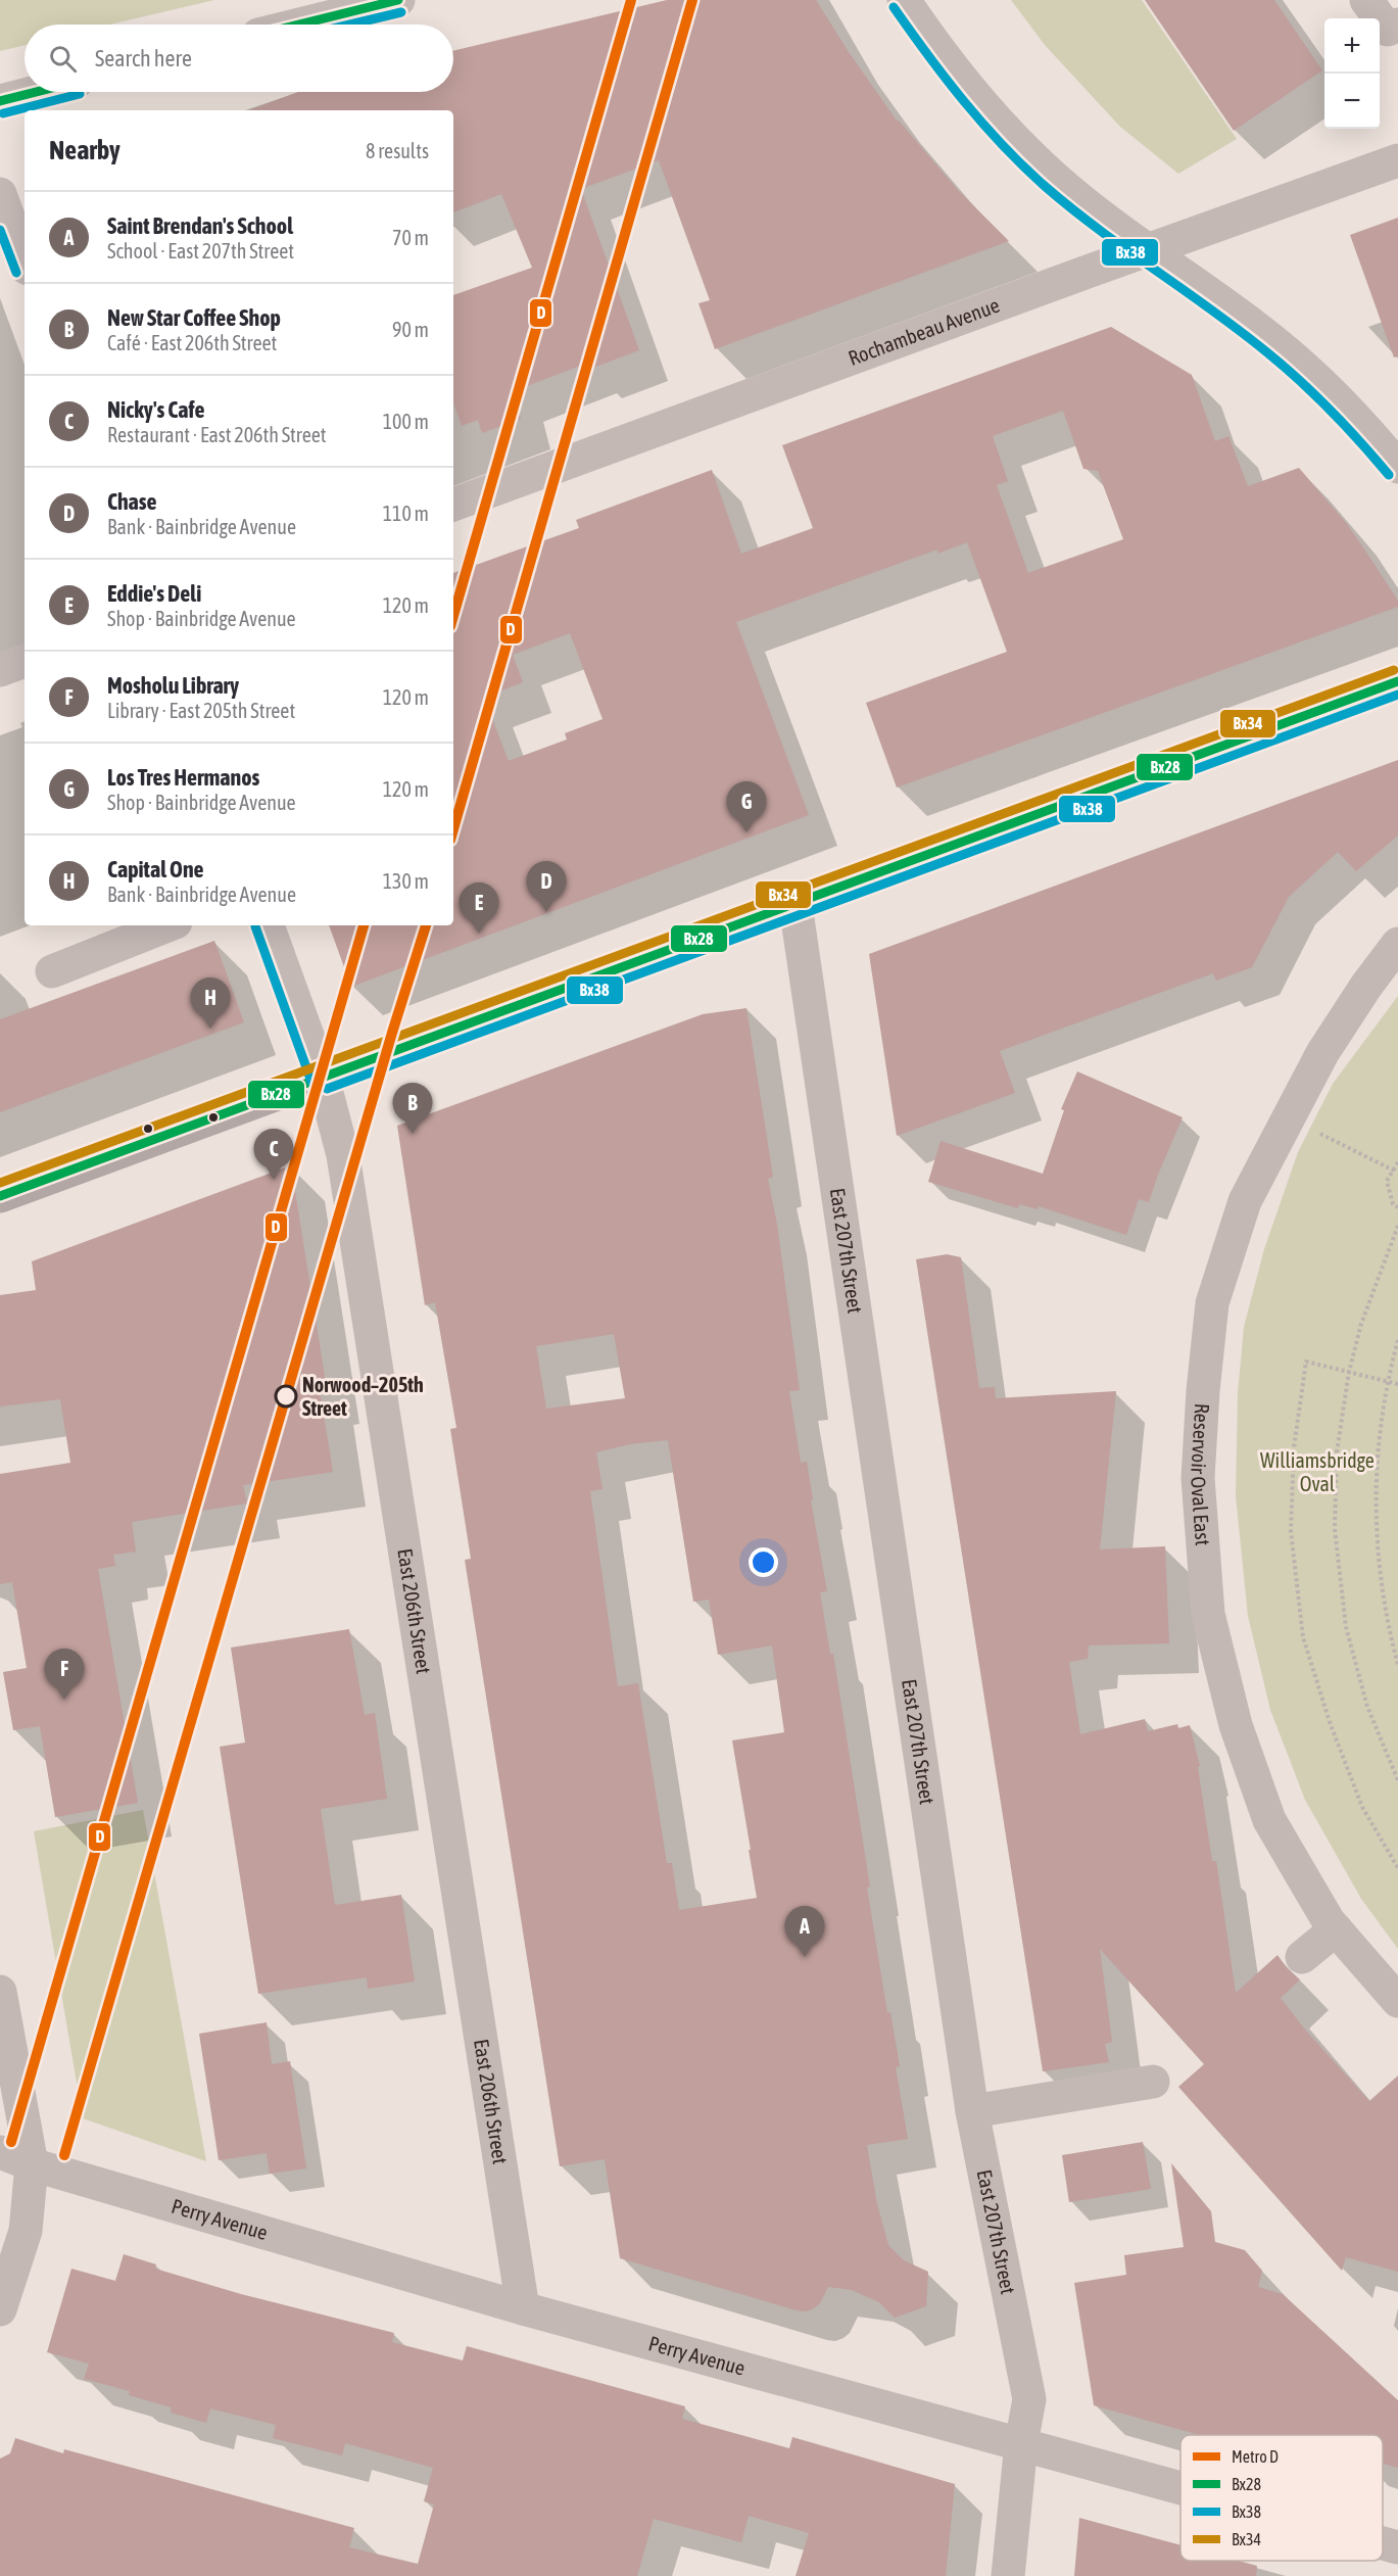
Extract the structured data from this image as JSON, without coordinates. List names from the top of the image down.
{
  "streets": {
    "street": [
      "Rochambeau Avenue",
      "East 207th Street",
      "Reservoir Oval East",
      "East 206th Street",
      "Perry Avenue"
    ]
  },
  "crossings": [
    ["East 207th Street", "Perry Avenue"],
    ["East 206th Street", "Perry Avenue"]
  ],
  "parks": ["Williamsbridge Oval"],
  "places": ["Norwood–205th Street"],
  "lines": [
    "metro line D",
    "transit line Bx28",
    "transit line Bx38",
    "transit line Bx34"
  ],
  "legend": [
    "Metro D",
    "Bx28",
    "Bx38",
    "Bx34"
  ],
  "page": {
    "map_buttons": ["+", "−"],
    "search": "Search here",
    "heading": ["Nearby", "8 results"],
    "list": [
      {
        "mark": "A",
        "name": "Saint Brendan's School",
        "note": "School · East 207th Street",
        "value": "70 m"
      },
      {
        "mark": "B",
        "name": "New Star Coffee Shop",
        "note": "Café · East 206th Street",
        "value": "90 m"
      },
      {
        "mark": "C",
        "name": "Nicky's Cafe",
        "note": "Restaurant · East 206th Street",
        "value": "100 m"
      },
      {
        "mark": "D",
        "name": "Chase",
        "note": "Bank · Bainbridge Avenue",
        "value": "110 m"
      },
      {
        "mark": "E",
        "name": "Eddie's Deli",
        "note": "Shop · Bainbridge Avenue",
        "value": "120 m"
      },
      {
        "mark": "F",
        "name": "Mosholu Library",
        "note": "Library · East 205th Street",
        "value": "120 m"
      },
      {
        "mark": "G",
        "name": "Los Tres Hermanos",
        "note": "Shop · Bainbridge Avenue",
        "value": "120 m"
      },
      {
        "mark": "H",
        "name": "Capital One",
        "note": "Bank · Bainbridge Avenue",
        "value": "130 m"
      }
    ],
    "pins": [
      "G",
      "D",
      "E",
      "H",
      "B",
      "C",
      "F",
      "A"
    ]
  }
}
